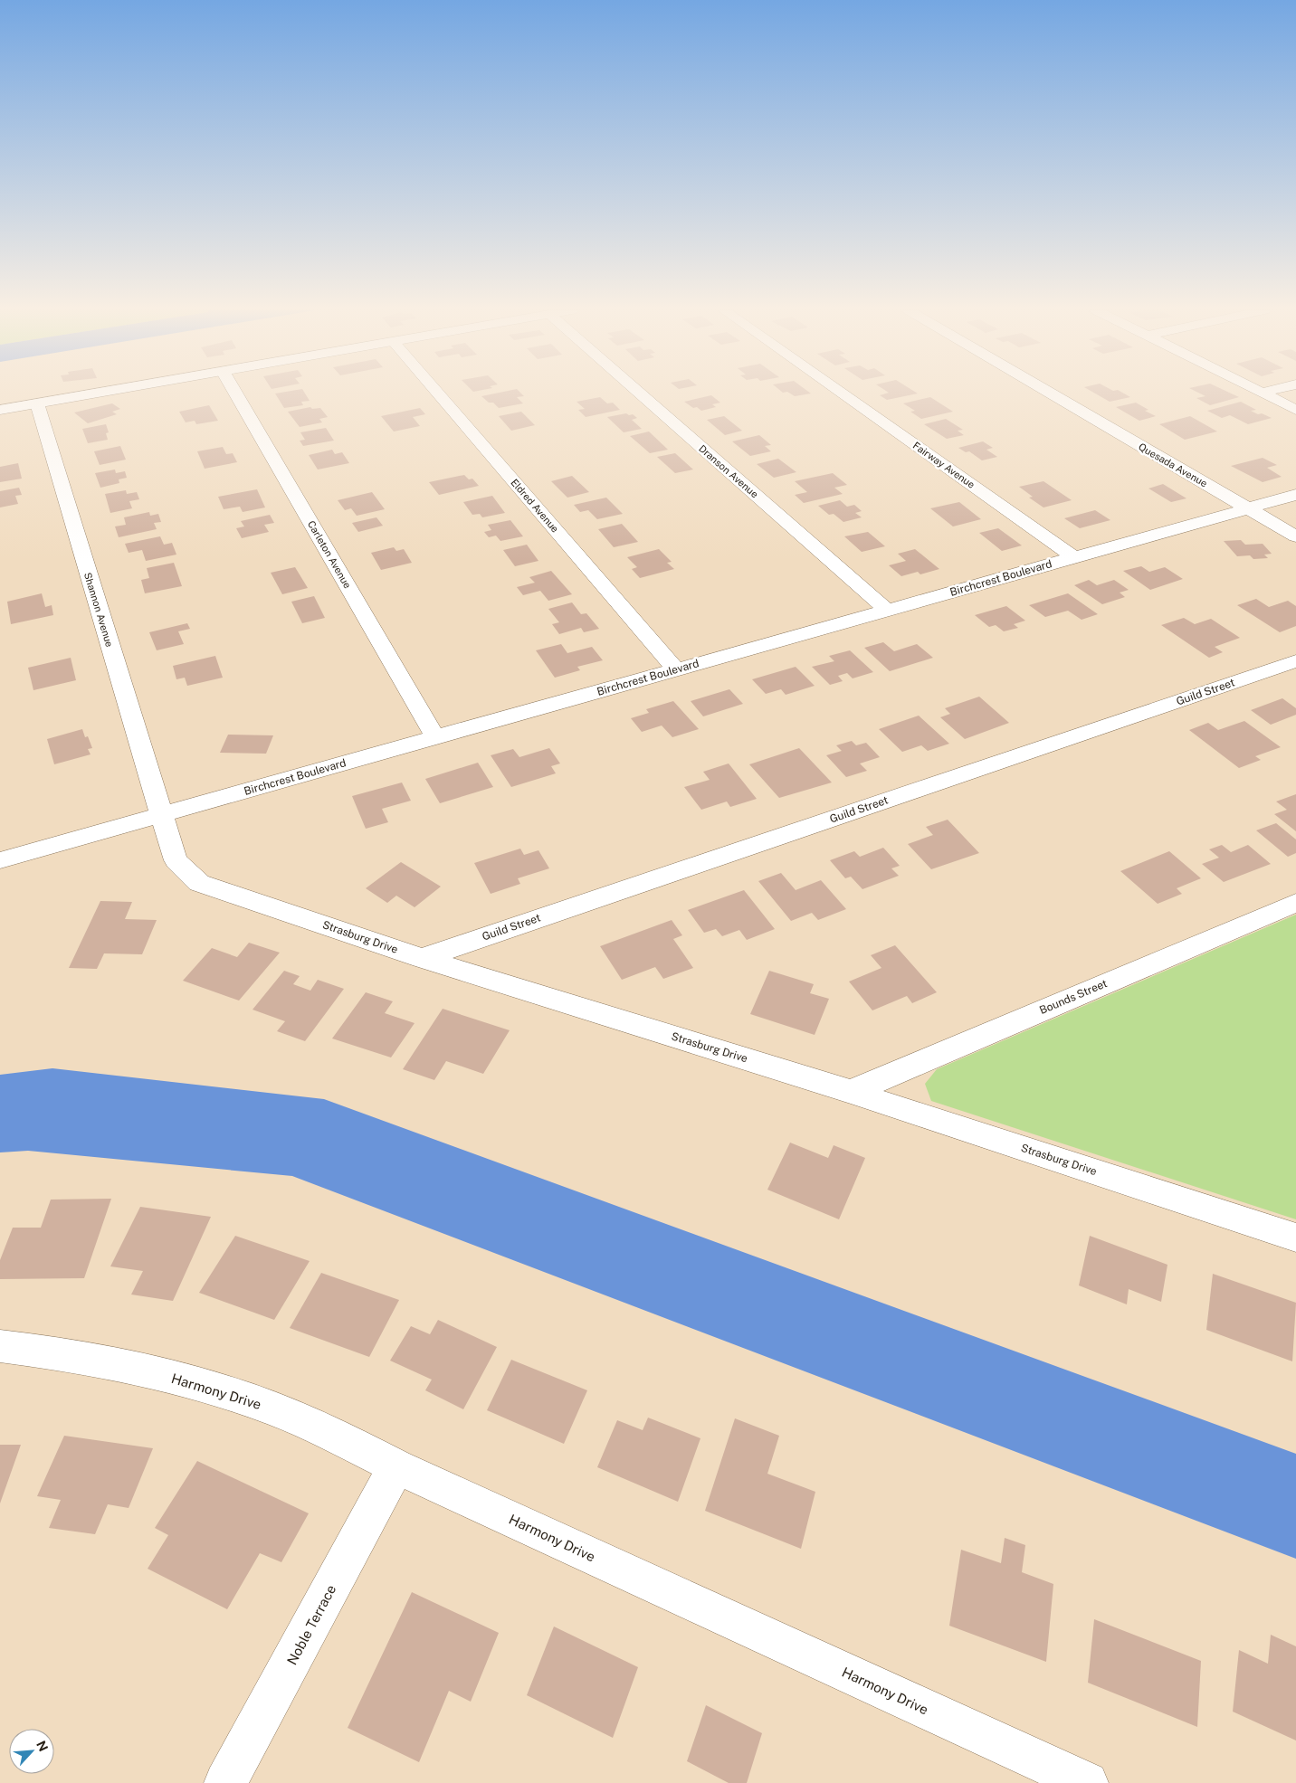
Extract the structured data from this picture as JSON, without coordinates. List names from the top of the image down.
{
  "streets": {
    "street": [
      "Fairway Avenue",
      "Quesada Avenue",
      "Dranson Avenue",
      "Eldred Avenue",
      "Carleton Avenue",
      "Birchcrest Boulevard",
      "Shannon Avenue",
      "Guild Street",
      "Strasburg Drive",
      "Bounds Street",
      "Harmony Drive",
      "Noble Terrace"
    ]
  },
  "crossings": [
    ["Fairway Avenue", "Birchcrest Boulevard"],
    ["Quesada Avenue", "Birchcrest Boulevard"],
    ["Dranson Avenue", "Birchcrest Boulevard"],
    ["Eldred Avenue", "Birchcrest Boulevard"],
    ["Carleton Avenue", "Birchcrest Boulevard"],
    ["Birchcrest Boulevard", "Shannon Avenue"],
    ["Birchcrest Boulevard", "Strasburg Drive"],
    ["Shannon Avenue", "Strasburg Drive"],
    ["Guild Street", "Strasburg Drive"],
    ["Strasburg Drive", "Bounds Street"],
    ["Harmony Drive", "Noble Terrace"]
  ],
  "north": "top right"
}
